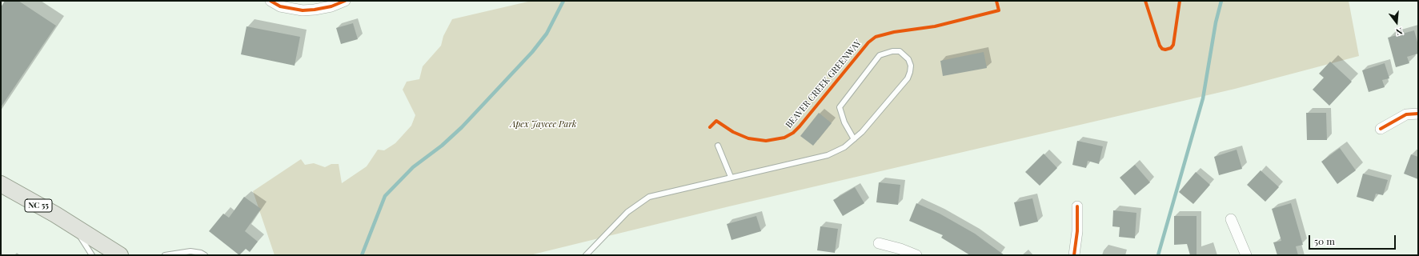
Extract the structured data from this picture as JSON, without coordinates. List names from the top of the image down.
{
  "streets": {
    "main road": ["NC 55"],
    "cycle path": ["BEAVER CREEK GREENWAY"]
  },
  "parks": ["Apex Jaycee Park"],
  "scale_bar": "50 m",
  "north": "bottom"
}
